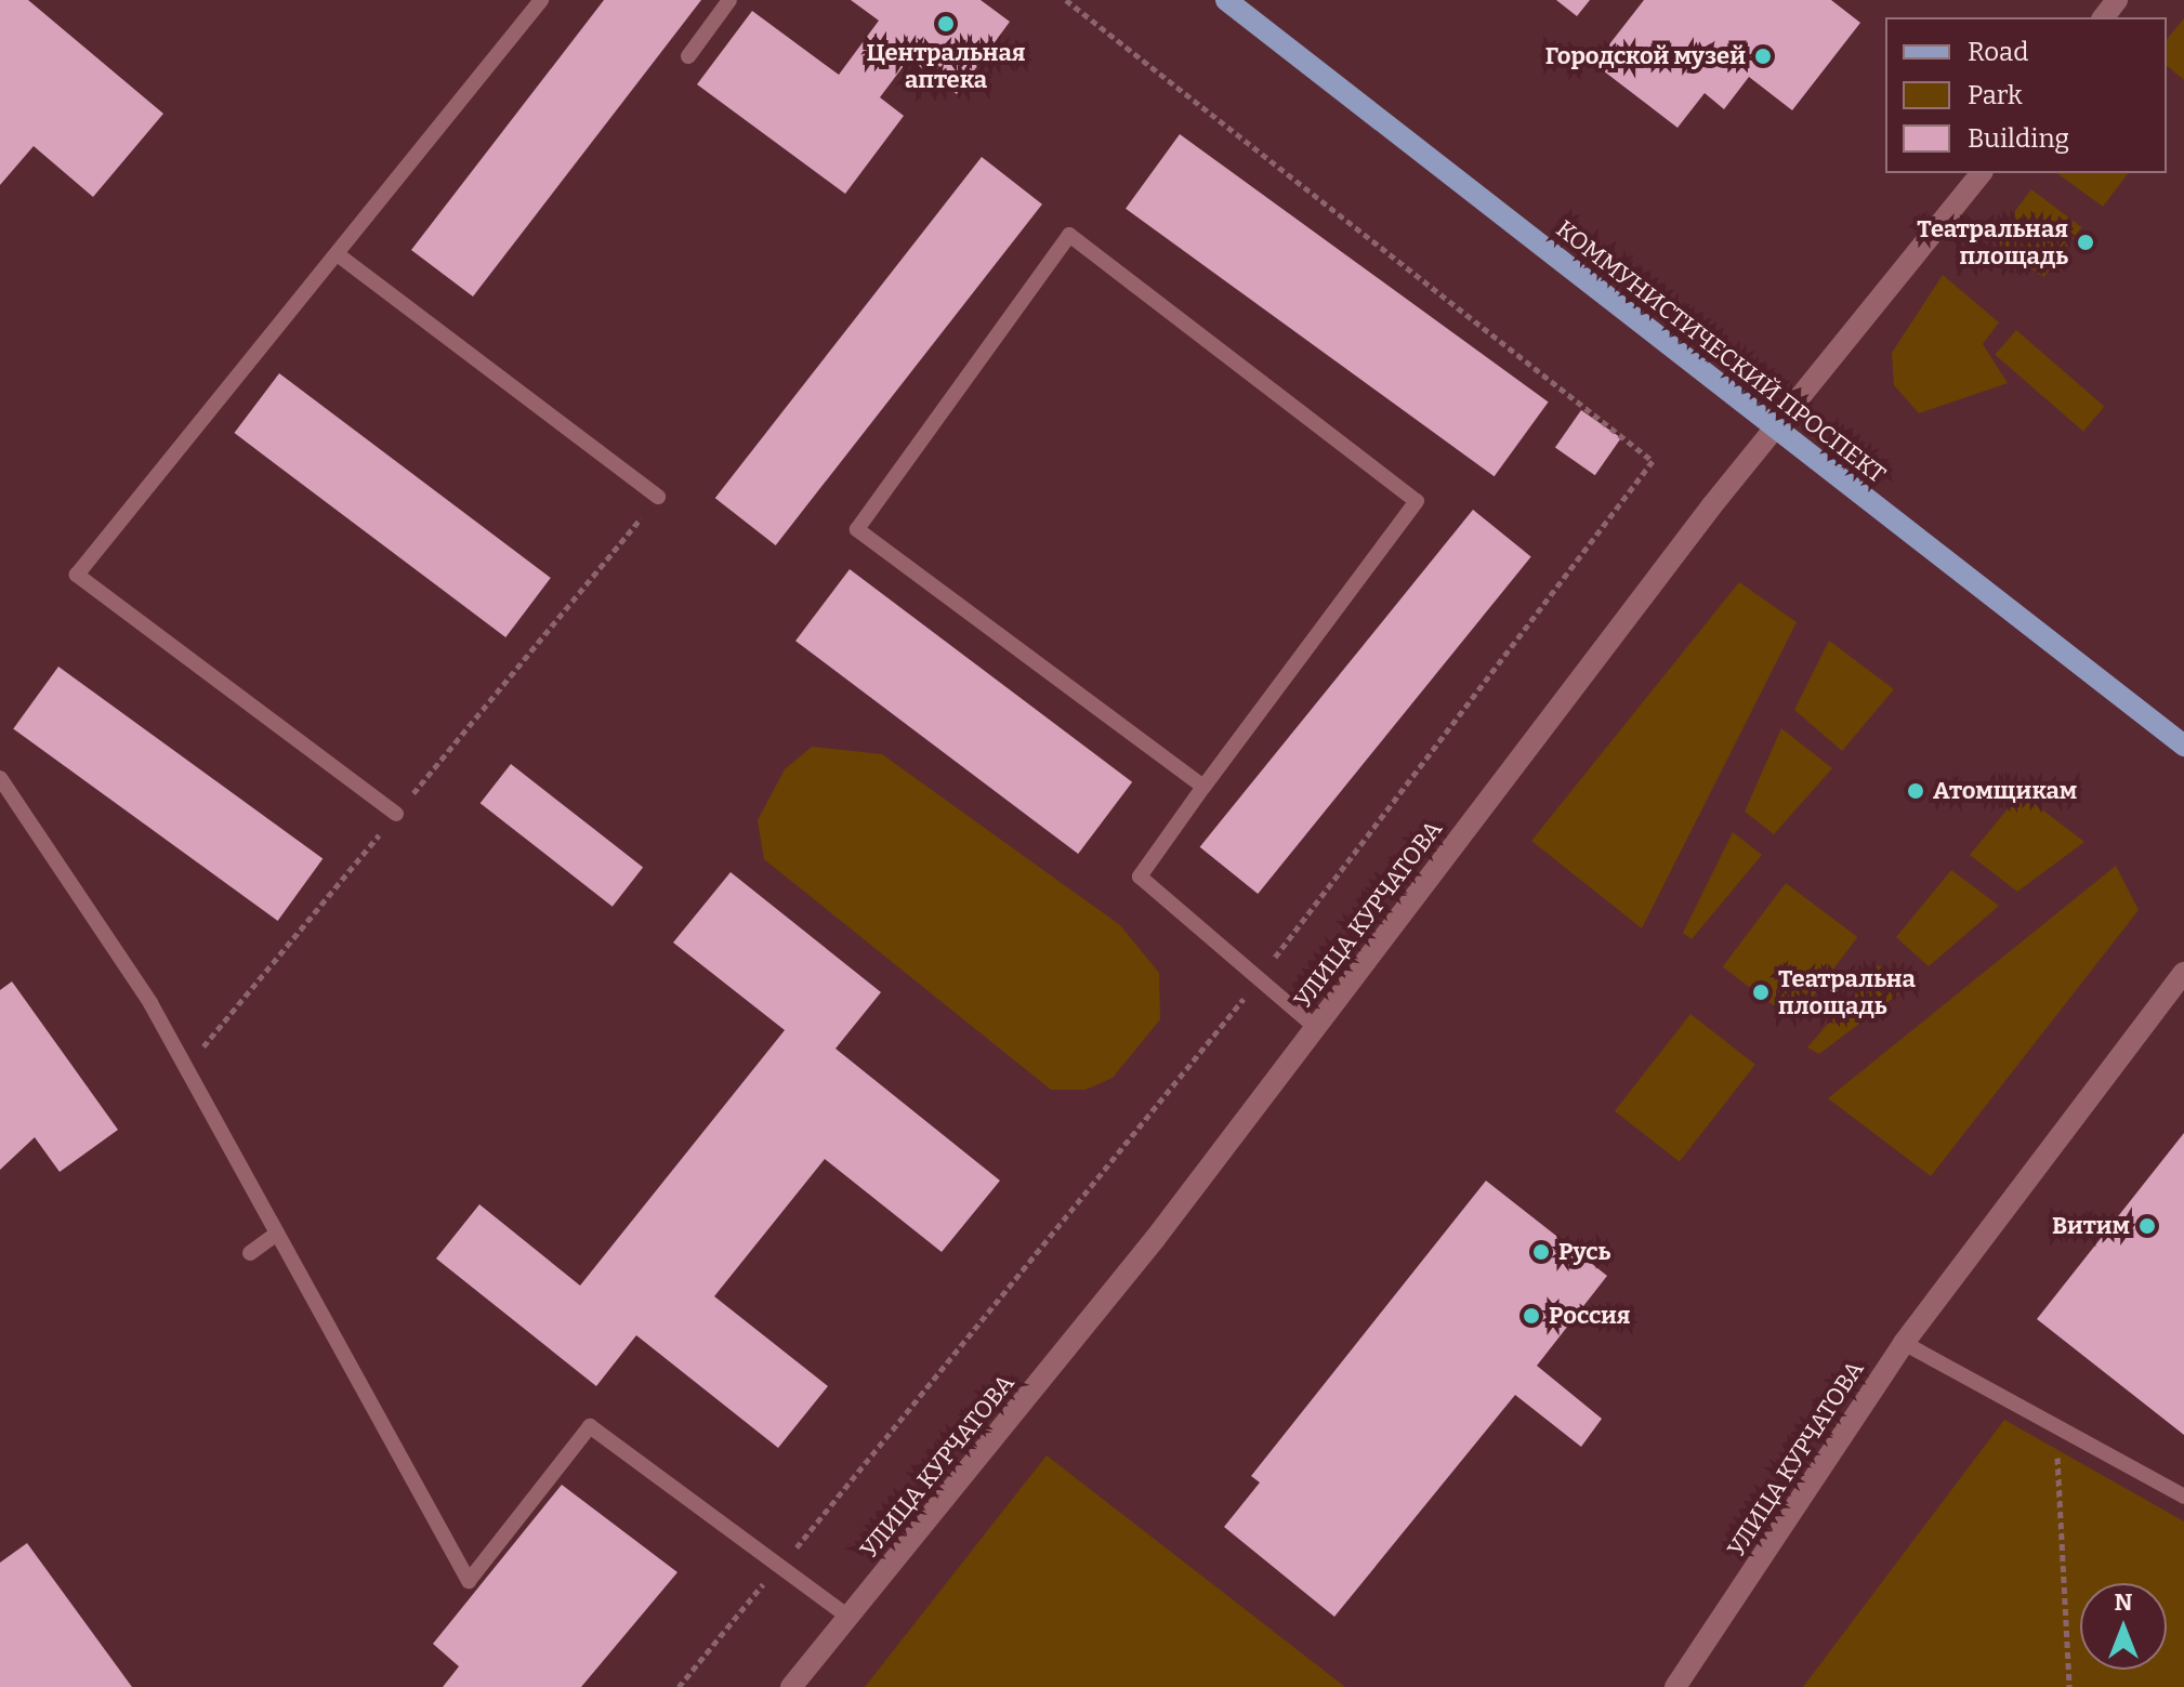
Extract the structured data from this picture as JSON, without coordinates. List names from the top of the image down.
{
  "streets": {
    "main road": ["КОММУНИСТИЧЕСКИЙ ПРОСПЕКТ"],
    "street": ["УЛИЦА КУРЧАТОВА"]
  },
  "crossings": [
    ["КОММУНИСТИЧЕСКИЙ ПРОСПЕКТ", "УЛИЦА КУРЧАТОВА"]
  ],
  "places": [
    "Центральная аптека",
    "Городской музей",
    "Театральная площадь",
    "Атомщикам",
    "Театральна площадь",
    "Витим",
    "Русь",
    "Россия"
  ],
  "legend": ["Road", "Park", "Building"],
  "north": "top"
}
